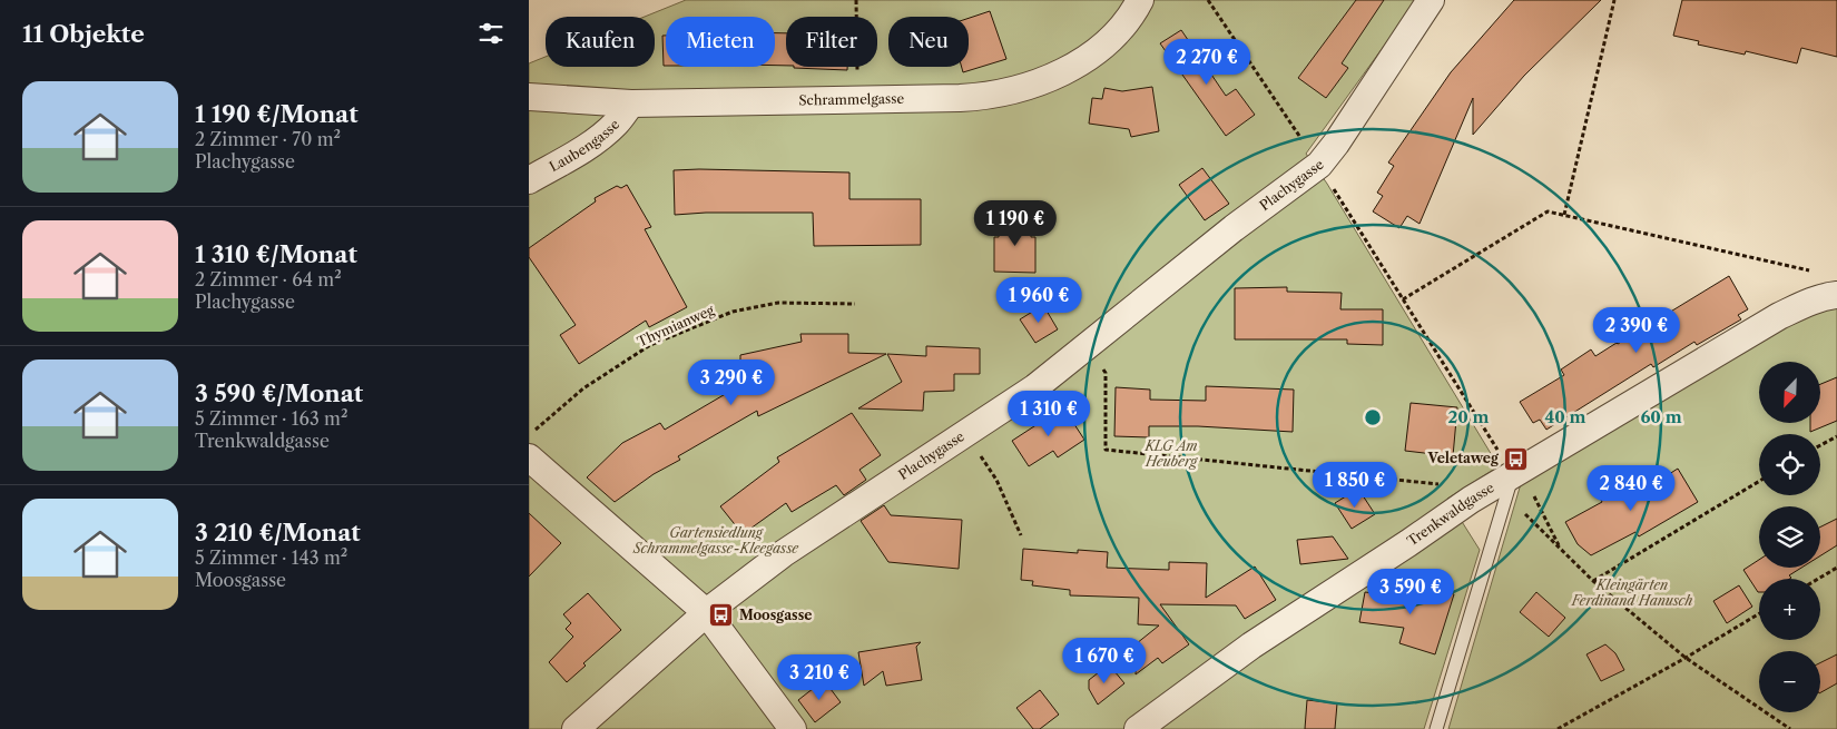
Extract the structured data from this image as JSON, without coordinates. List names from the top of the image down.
{
  "streets": {
    "street": [
      "Schrammelgasse",
      "Laubengasse",
      "Plachygasse",
      "Trenkwaldgasse"
    ],
    "path": ["Thymianweg"]
  },
  "crossings": [
    ["Schrammelgasse", "Laubengasse"]
  ],
  "parks": ["KLG Am Heuberg", "Gartensiedlung Schrammelgasse-Kleegasse", "Kleingärten Ferdinand Hanusch"],
  "places": {
    "bus stop": ["Veletaweg", "Moosgasse"]
  },
  "north": "bottom left",
  "page": {
    "heading": "11 Objekte",
    "chip": [
      "Kaufen",
      "Mieten",
      "Filter",
      "Neu"
    ],
    "price": [
      "2 270 €",
      "1 190 €",
      "1 960 €",
      "2 390 €",
      "3 290 €",
      "1 310 €",
      "1 850 €",
      "2 840 €",
      "3 590 €",
      "1 670 €",
      "3 210 €"
    ],
    "list": [
      {
        "name": "1 190 €/Monat",
        "note": "2 Zimmer · 70 m² · Plachygasse"
      },
      {
        "name": "1 310 €/Monat",
        "note": "2 Zimmer · 64 m² · Plachygasse"
      },
      {
        "name": "3 590 €/Monat",
        "note": "5 Zimmer · 163 m² · Trenkwaldgasse"
      },
      {
        "name": "3 210 €/Monat",
        "note": "5 Zimmer · 143 m² · Moosgasse"
      }
    ],
    "map_buttons": ["+", "−"]
  },
  "rings": ["20 m", "40 m", "60 m"]
}
